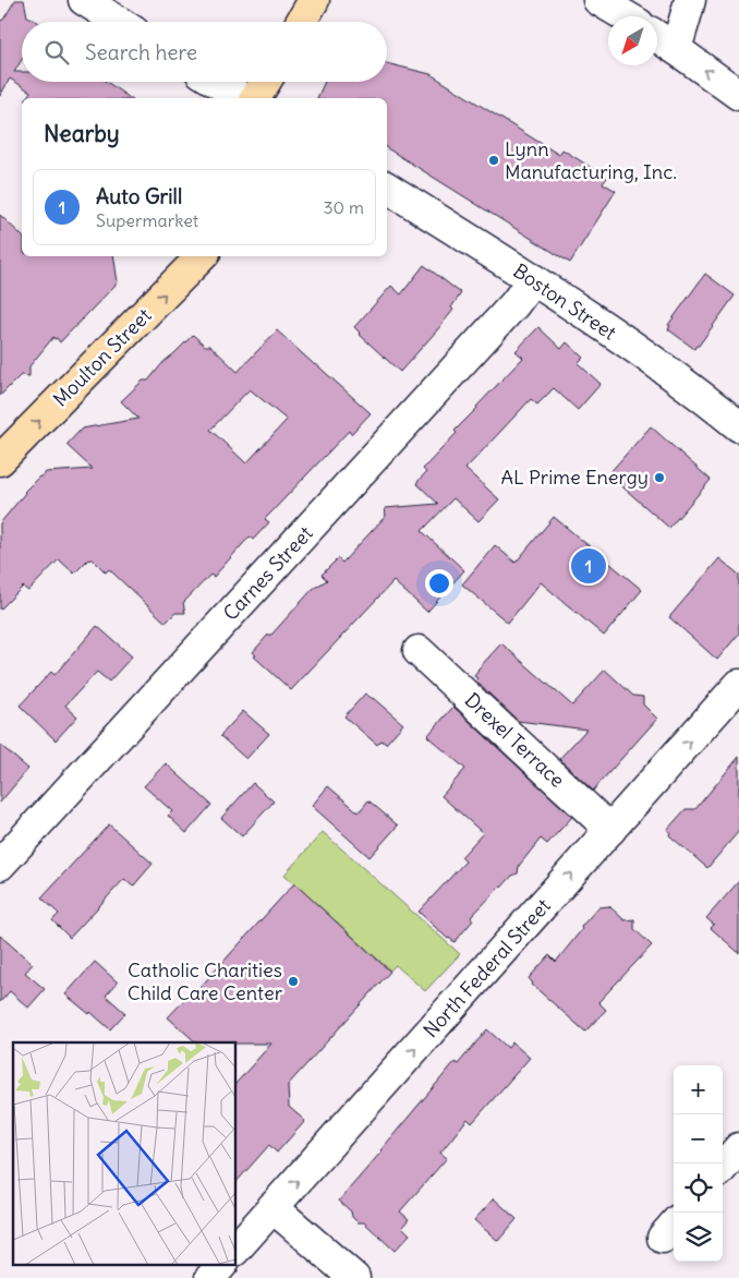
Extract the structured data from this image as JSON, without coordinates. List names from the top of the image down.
{
  "streets": {
    "main road": ["Moulton Street"],
    "street": [
      "Boston Street",
      "Carnes Street",
      "Drexel Terrace",
      "North Federal Street"
    ]
  },
  "crossings": [
    ["Boston Street", "Carnes Street"],
    ["Drexel Terrace", "North Federal Street"]
  ],
  "one_way": ["Moulton Street", "North Federal Street"],
  "places": ["Lynn Manufacturing, Inc.", "AL Prime Energy", "Catholic Charities Child Care Center"],
  "north": "bottom left",
  "page": {
    "search": "Search here",
    "heading": "Nearby",
    "list": [
      {
        "mark": "1",
        "name": "Auto Grill",
        "note": "Supermarket",
        "value": "30 m"
      }
    ],
    "pins": "1",
    "map_buttons": ["+", "−"]
  }
}
